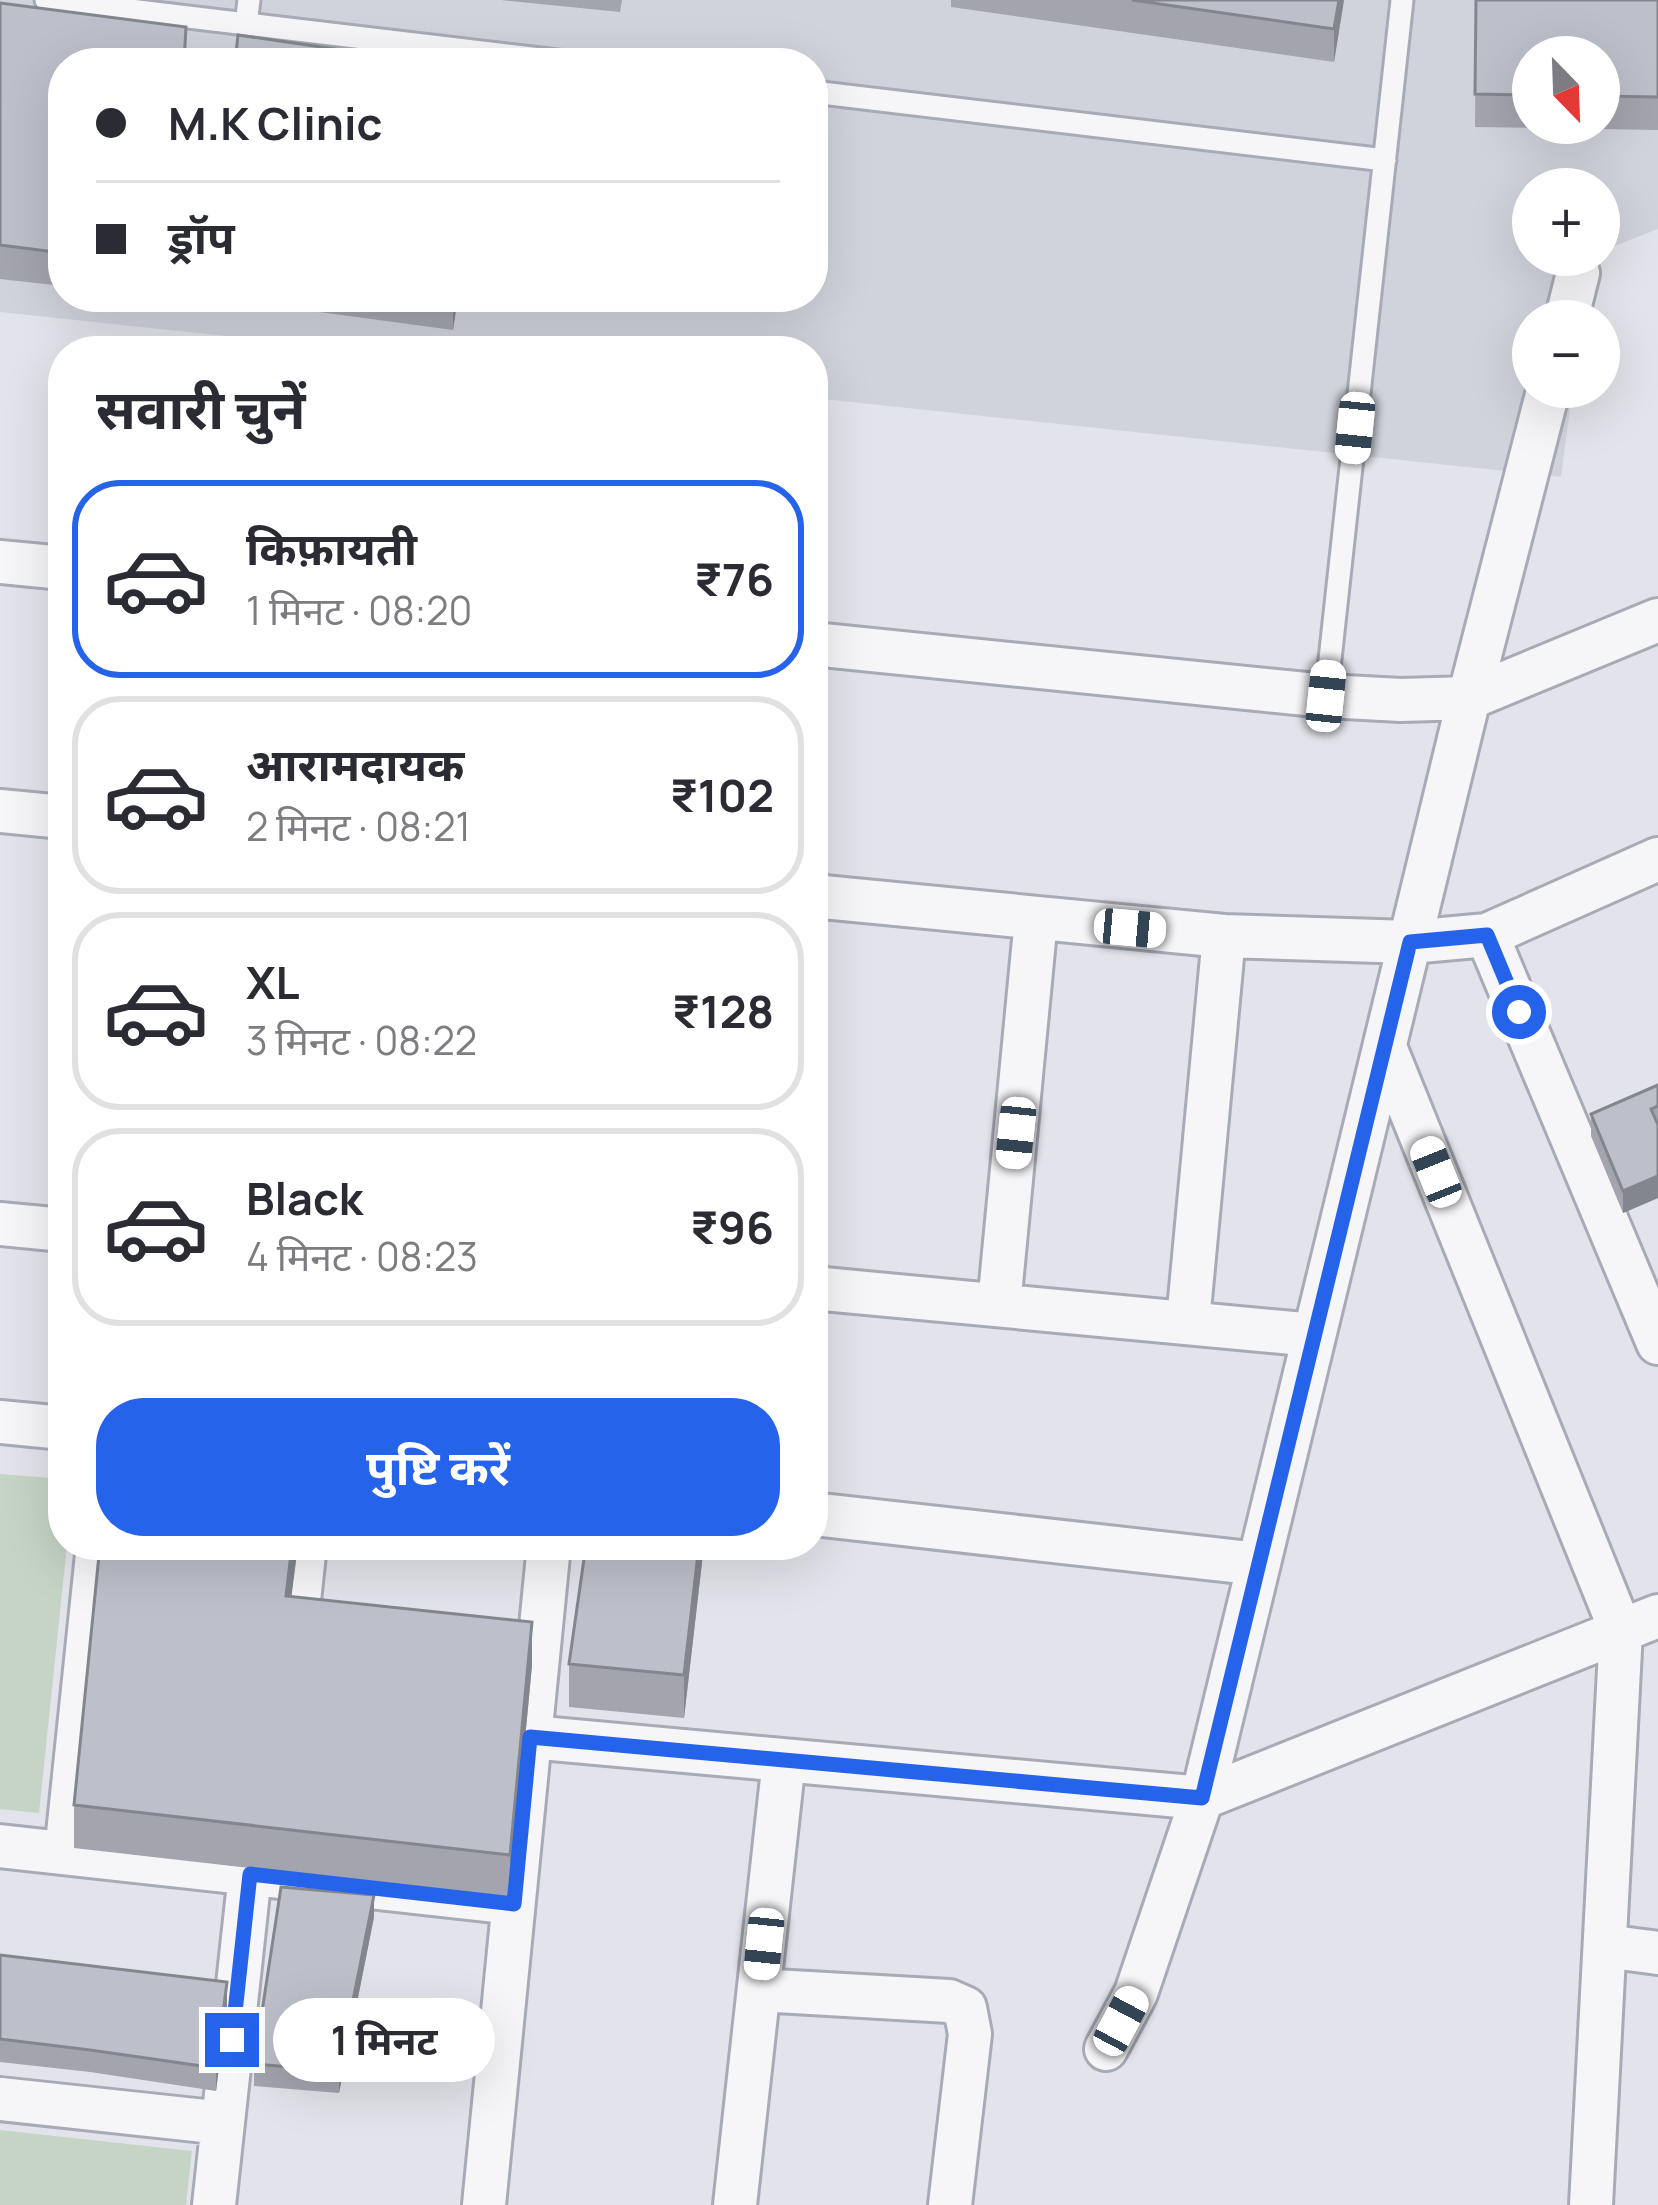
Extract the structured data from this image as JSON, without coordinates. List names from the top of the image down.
{
  "north": "bottom right",
  "page": {
    "map_buttons": ["+", "−"],
    "banner": ["M.K Clinic", "ड्रॉप"],
    "heading": "सवारी चुनें",
    "list": [
      {
        "name": "किफ़ायती",
        "note": "1 मिनट · 08:20",
        "value": "₹76"
      },
      {
        "name": "आरामदायक",
        "note": "2 मिनट · 08:21",
        "value": "₹102"
      },
      {
        "name": "XL",
        "note": "3 मिनट · 08:22",
        "value": "₹128"
      },
      {
        "name": "Black",
        "note": "4 मिनट · 08:23",
        "value": "₹96"
      }
    ],
    "buttons": "पुष्टि करें",
    "bubble": "1 मिनट"
  }
}
